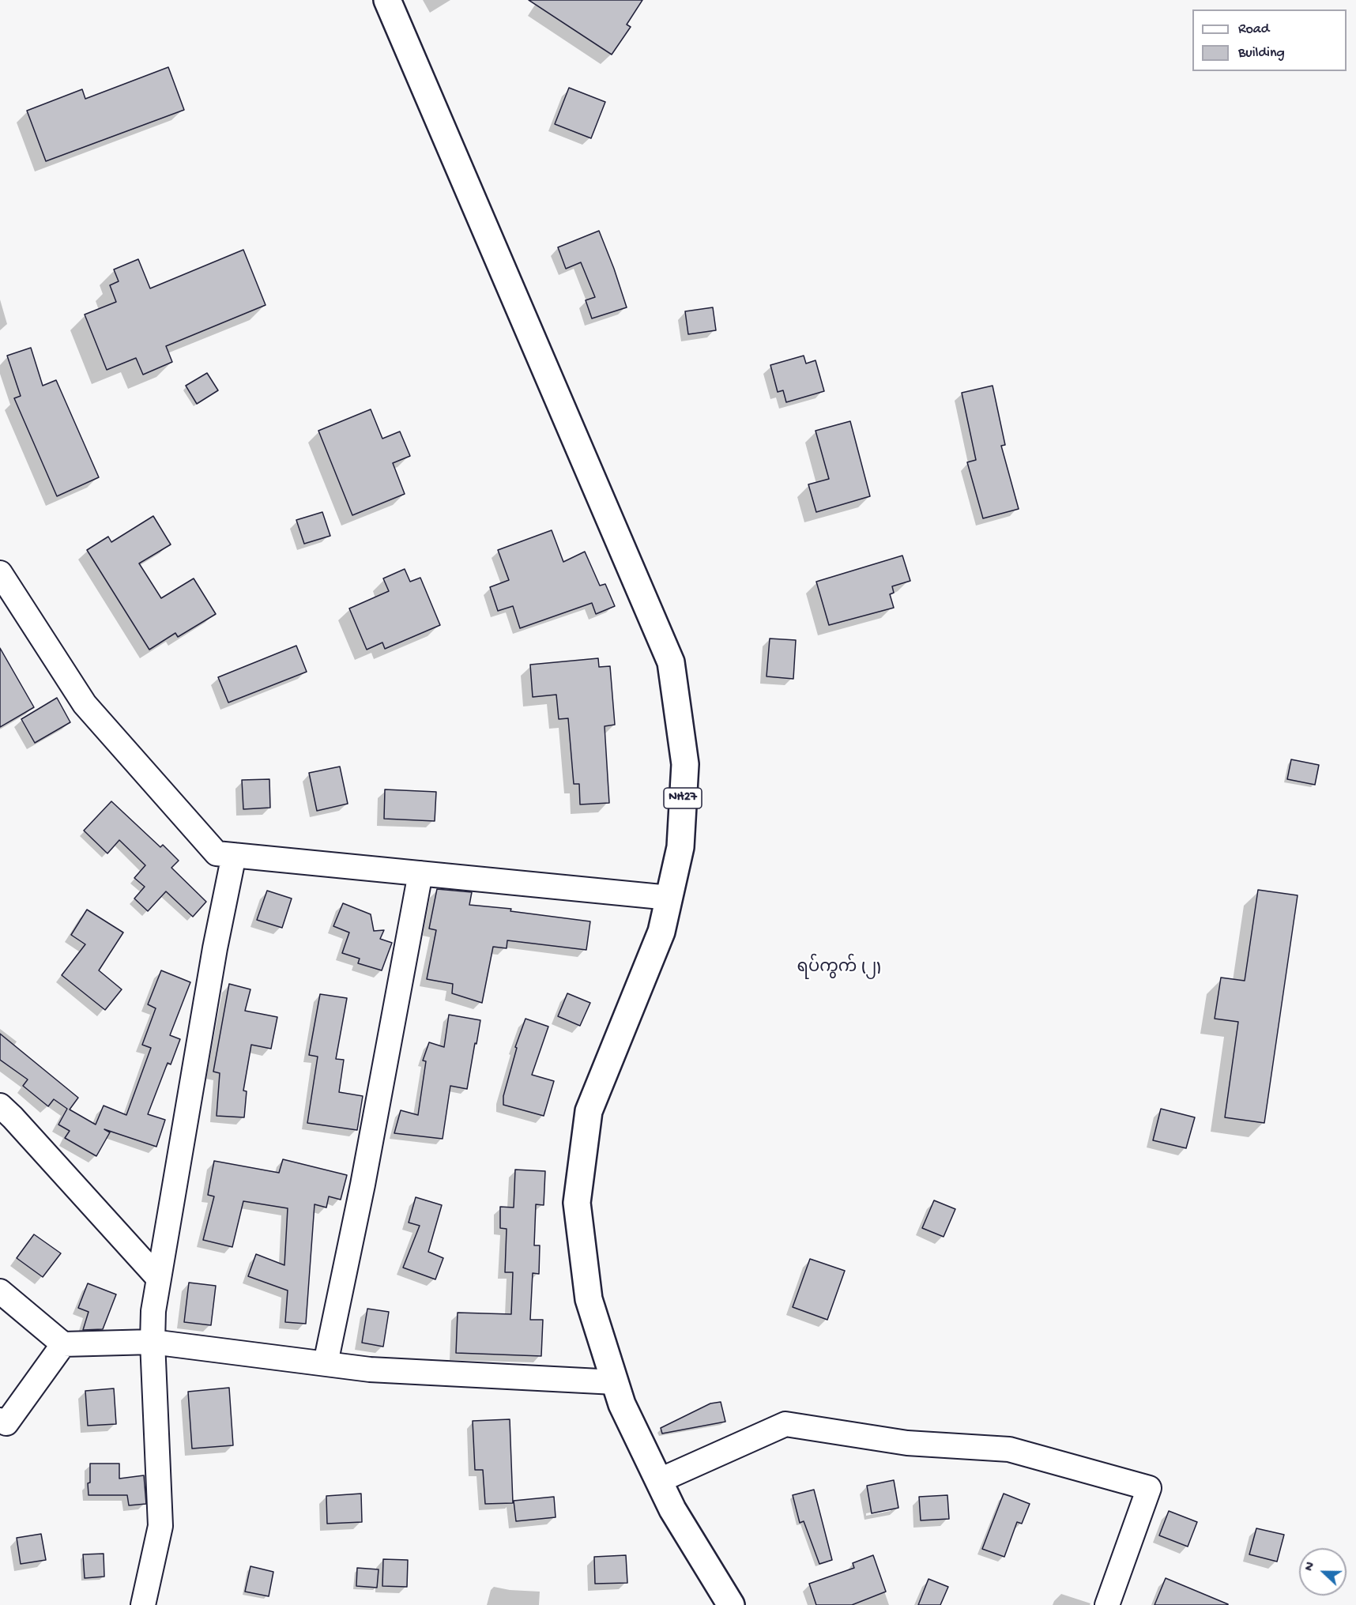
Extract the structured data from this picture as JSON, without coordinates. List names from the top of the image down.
{
  "streets": {
    "highway": ["NH27"]
  },
  "districts": ["ရပ်ကွက် (၂)"],
  "legend": ["Road", "Building"],
  "north": "left"
}
